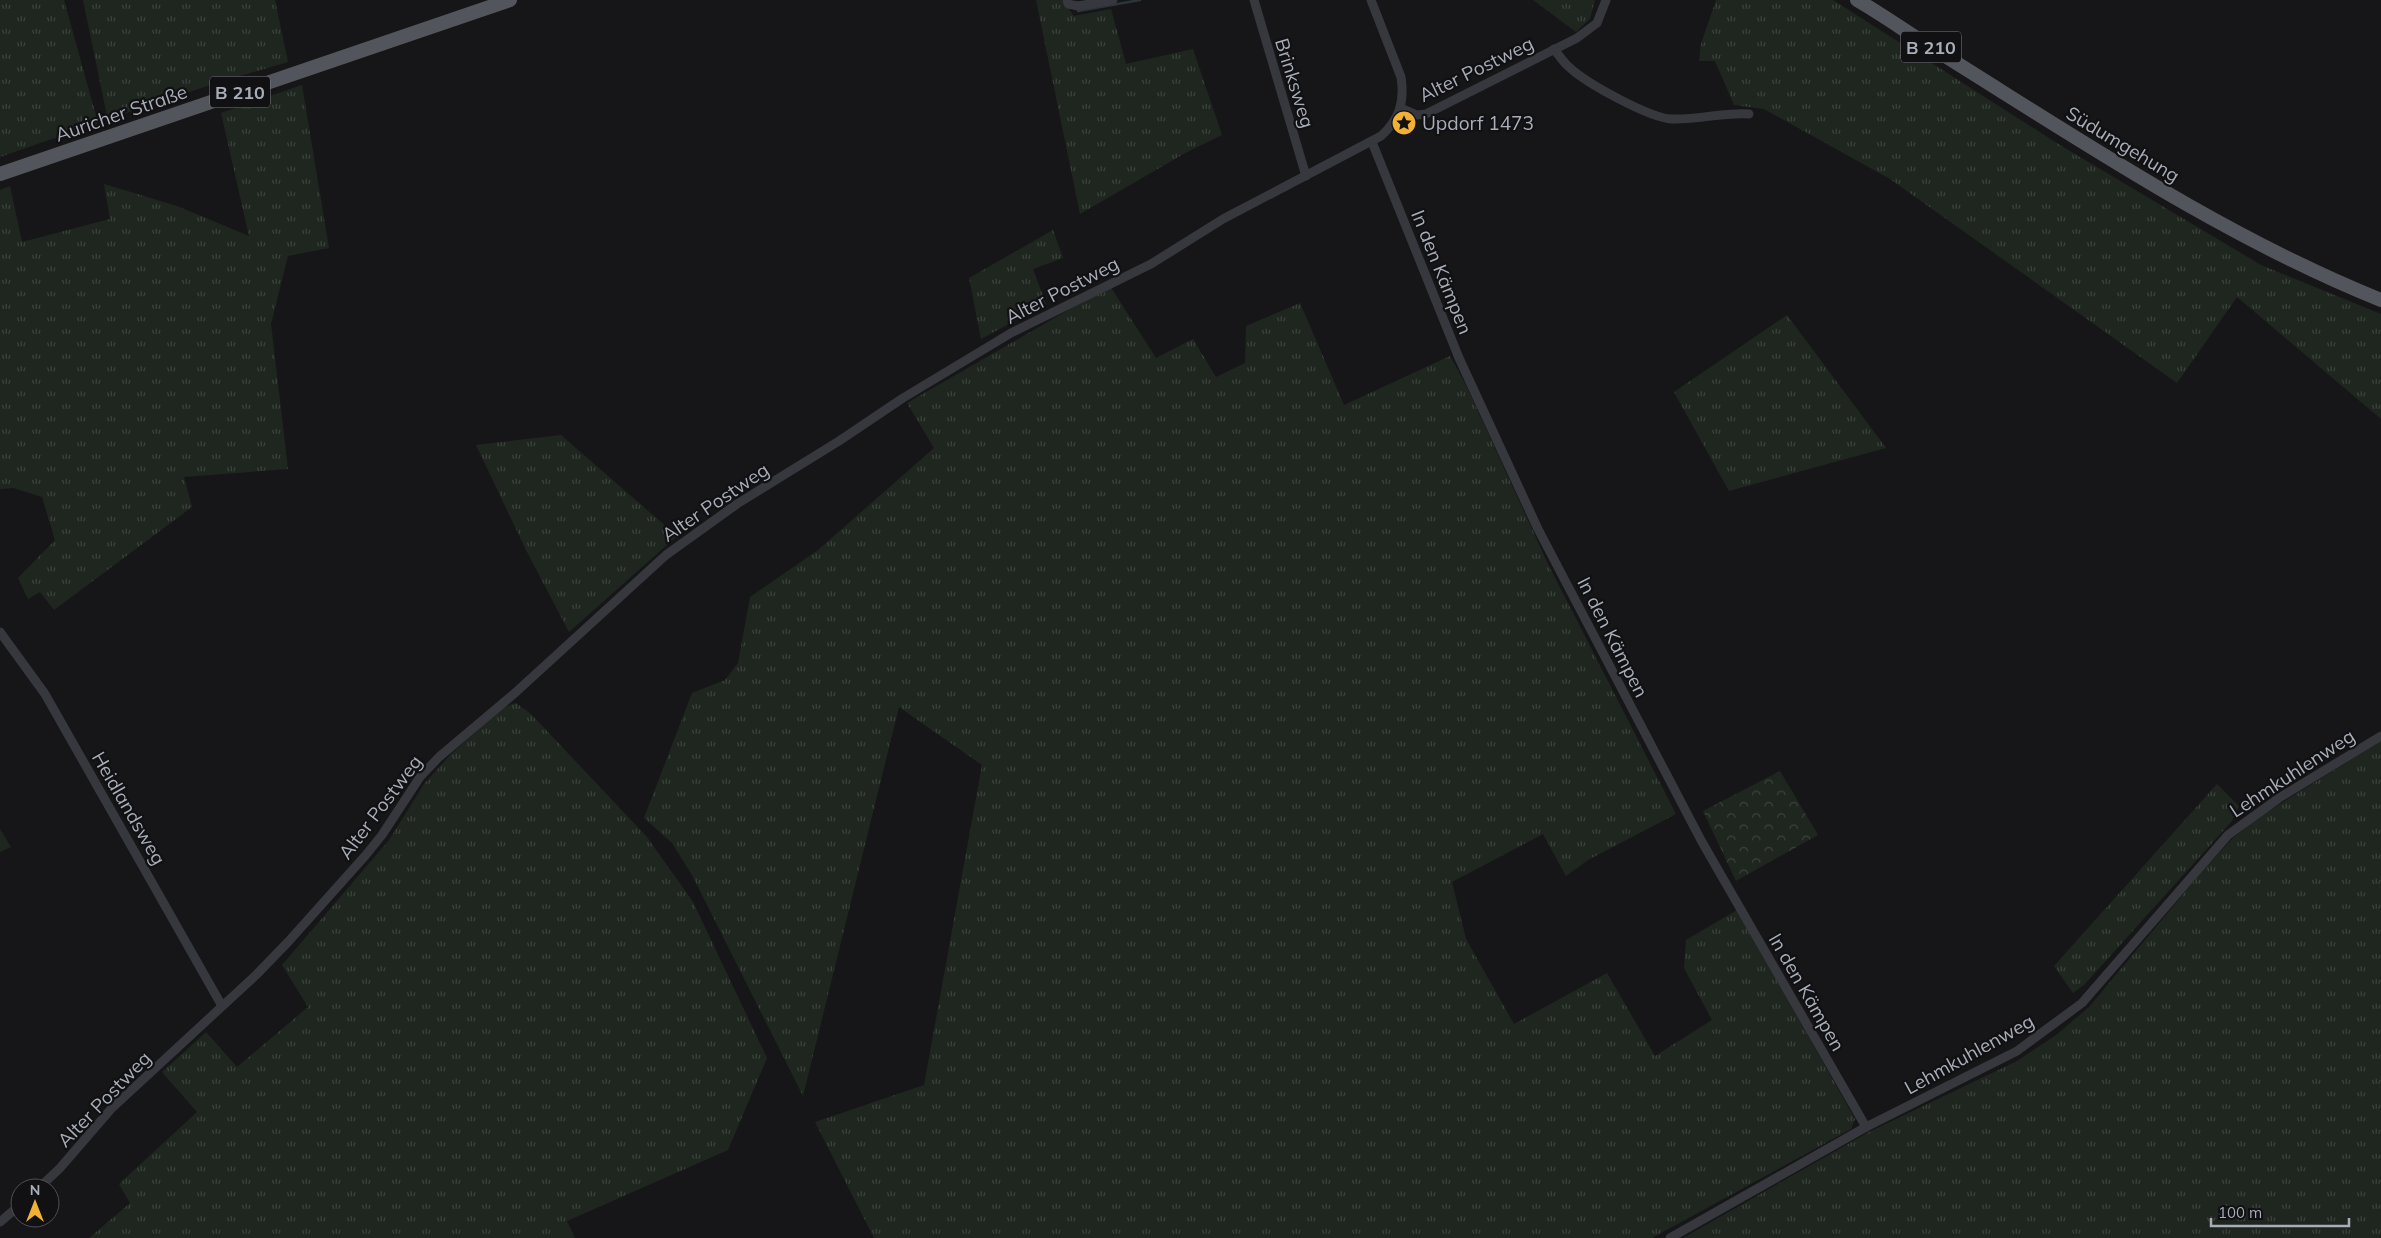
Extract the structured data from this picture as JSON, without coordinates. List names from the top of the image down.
{
  "streets": {
    "main road": ["B 210", "Auricher Straße", "Südumgehung"],
    "street": [
      "Alter Postweg",
      "Brinksweg",
      "In den Kämpen",
      "Lehmkuhlenweg",
      "Heidlandsweg"
    ]
  },
  "crossings": [
    ["Alter Postweg", "Brinksweg"],
    ["Alter Postweg", "In den Kämpen"],
    ["Alter Postweg", "Heidlandsweg"],
    ["In den Kämpen", "Lehmkuhlenweg"]
  ],
  "places": {
    "place": ["Updorf 1473"]
  },
  "scale_bar": "100 m",
  "north": "top"
}
